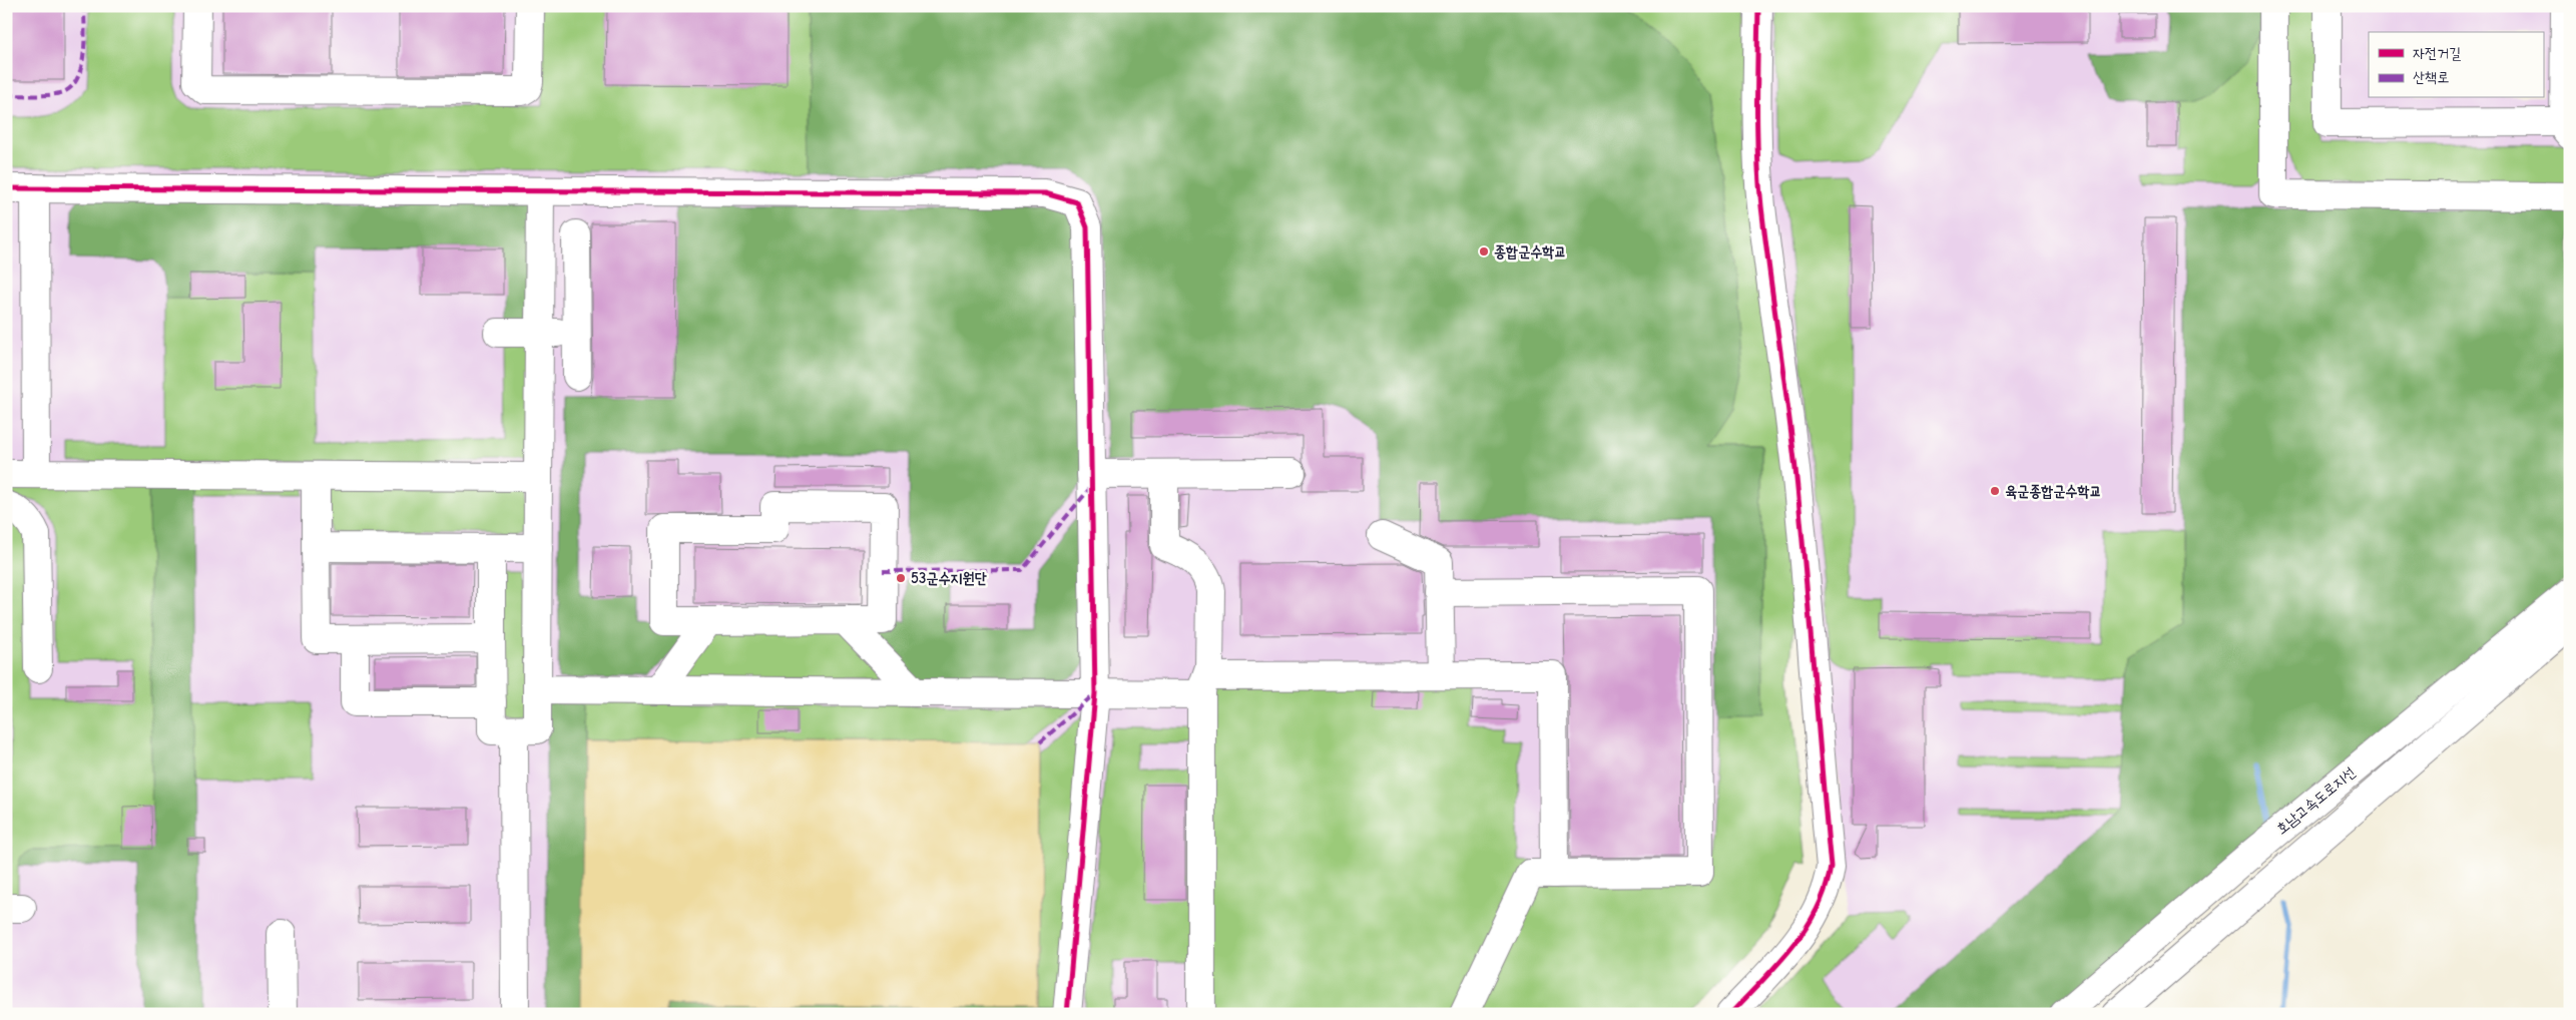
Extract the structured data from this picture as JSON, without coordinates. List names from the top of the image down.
{
  "streets": {
    "main road": ["호남고속도로지선"]
  },
  "places": ["종합군수학교", "육군종합군수학교", "53군수지원단"],
  "legend": ["자전거길", "산책로"]
}
